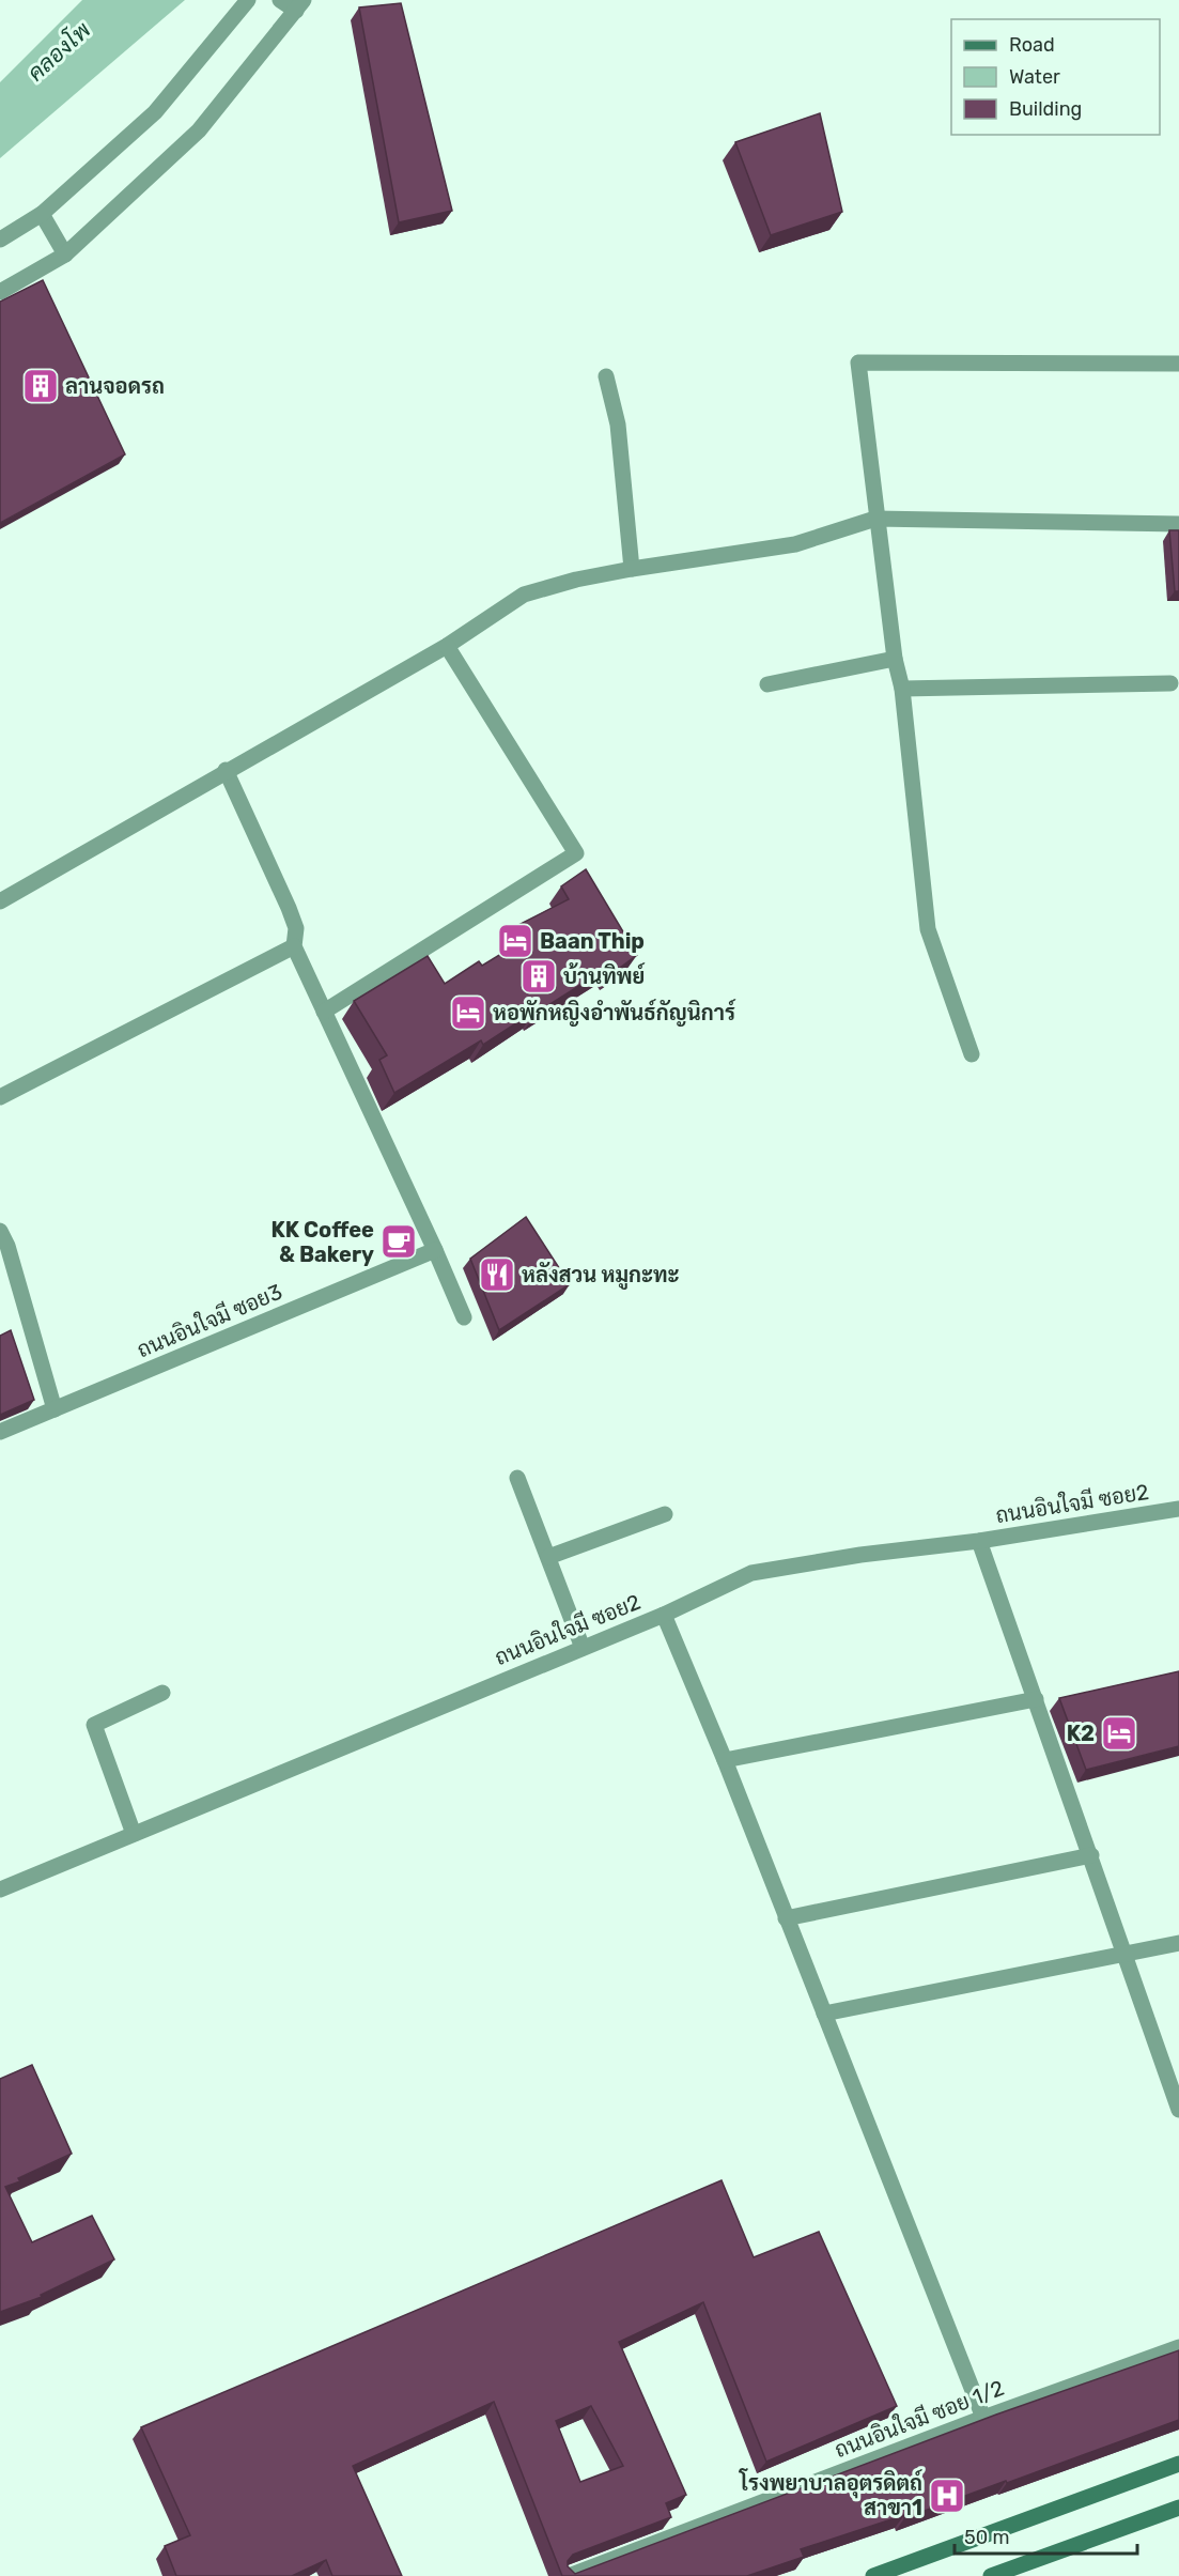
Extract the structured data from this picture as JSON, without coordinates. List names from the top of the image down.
{
  "streets": {
    "street": ["ถนนอินใจมี ซอย3", "ถนนอินใจมี ซอย2", "ถนนอินใจมี ซอย 1/2"]
  },
  "water": ["คลองโพ"],
  "places": {
    "building": ["ลานจอดรถ", "บ้านทิพย์"],
    "hotel": ["Baan Thip", "หอพักหญิงอำพันธ์กัญนิการ์", "K2"],
    "cafe": ["KK Coffee & Bakery"],
    "restaurant": ["หลังสวน หมูกะทะ"],
    "hospital": ["โรงพยาบาลอุตรดิตถ์ สาขา1"]
  },
  "legend": ["Road", "Water", "Building"],
  "scale_bar": "50 m"
}
